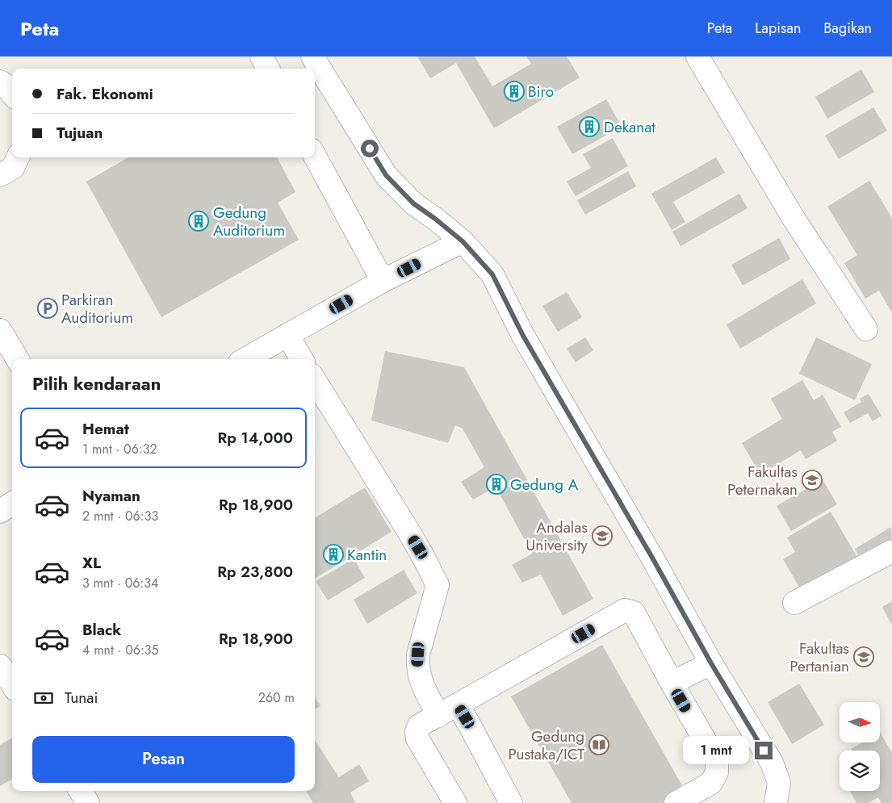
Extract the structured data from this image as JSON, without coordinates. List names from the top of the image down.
{
  "places": {
    "building": [
      "Biro",
      "Dekanat",
      "Gedung Auditorium",
      "Gedung A",
      "Kantin"
    ],
    "parking": ["Parkiran Auditorium"],
    "school or university": ["Fakultas Peternakan", "Andalas University", "Fakultas Pertanian"],
    "library": ["Gedung Pustaka/ICT"]
  },
  "north": "right",
  "page": {
    "header": "Peta",
    "nav": ["Peta", "Lapisan", "Bagikan"],
    "banner": ["Fak. Ekonomi", "Tujuan"],
    "heading": "Pilih kendaraan",
    "list": [
      {
        "name": "Hemat",
        "note": "1 mnt · 06:32",
        "value": "Rp 14,000"
      },
      {
        "name": "Nyaman",
        "note": "2 mnt · 06:33",
        "value": "Rp 18,900"
      },
      {
        "name": "XL",
        "note": "3 mnt · 06:34",
        "value": "Rp 23,800"
      },
      {
        "name": "Black",
        "note": "4 mnt · 06:35",
        "value": "Rp 18,900"
      }
    ],
    "pay": ["Tunai", "260 m"],
    "buttons": "Pesan",
    "bubble": "1 mnt"
  }
}
